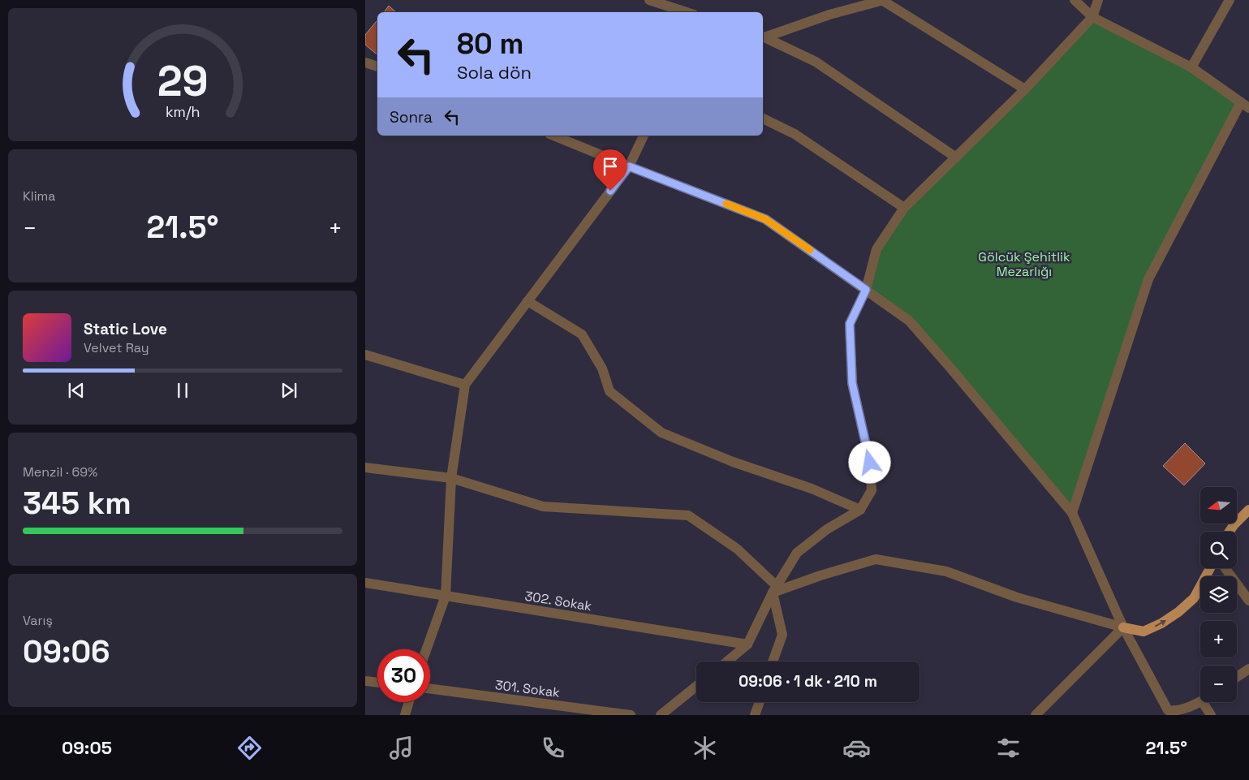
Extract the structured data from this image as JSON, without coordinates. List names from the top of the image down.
{
  "streets": {
    "street": ["302. Sokak", "301. Sokak"]
  },
  "parks": ["Gölcük Şehitlik Mezarlığı"],
  "north": "left",
  "page": {
    "turn": ["80 m", "Sola dön"],
    "then": "Sonra",
    "tile": [
      "Klima",
      ["Menzil · 69%", "345 km"],
      ["Varış", "09:06"]
    ],
    "heat": ["−", "21.5°", "+"],
    "song": ["Static Love", "Velvet Ray"],
    "map_buttons": ["+", "−"],
    "limit": "30",
    "trip": "09:06 · 1 dk · 210 m",
    "tabs": ["09:05", "21.5°"],
    "gauge": ["29", "km/h"]
  }
}
